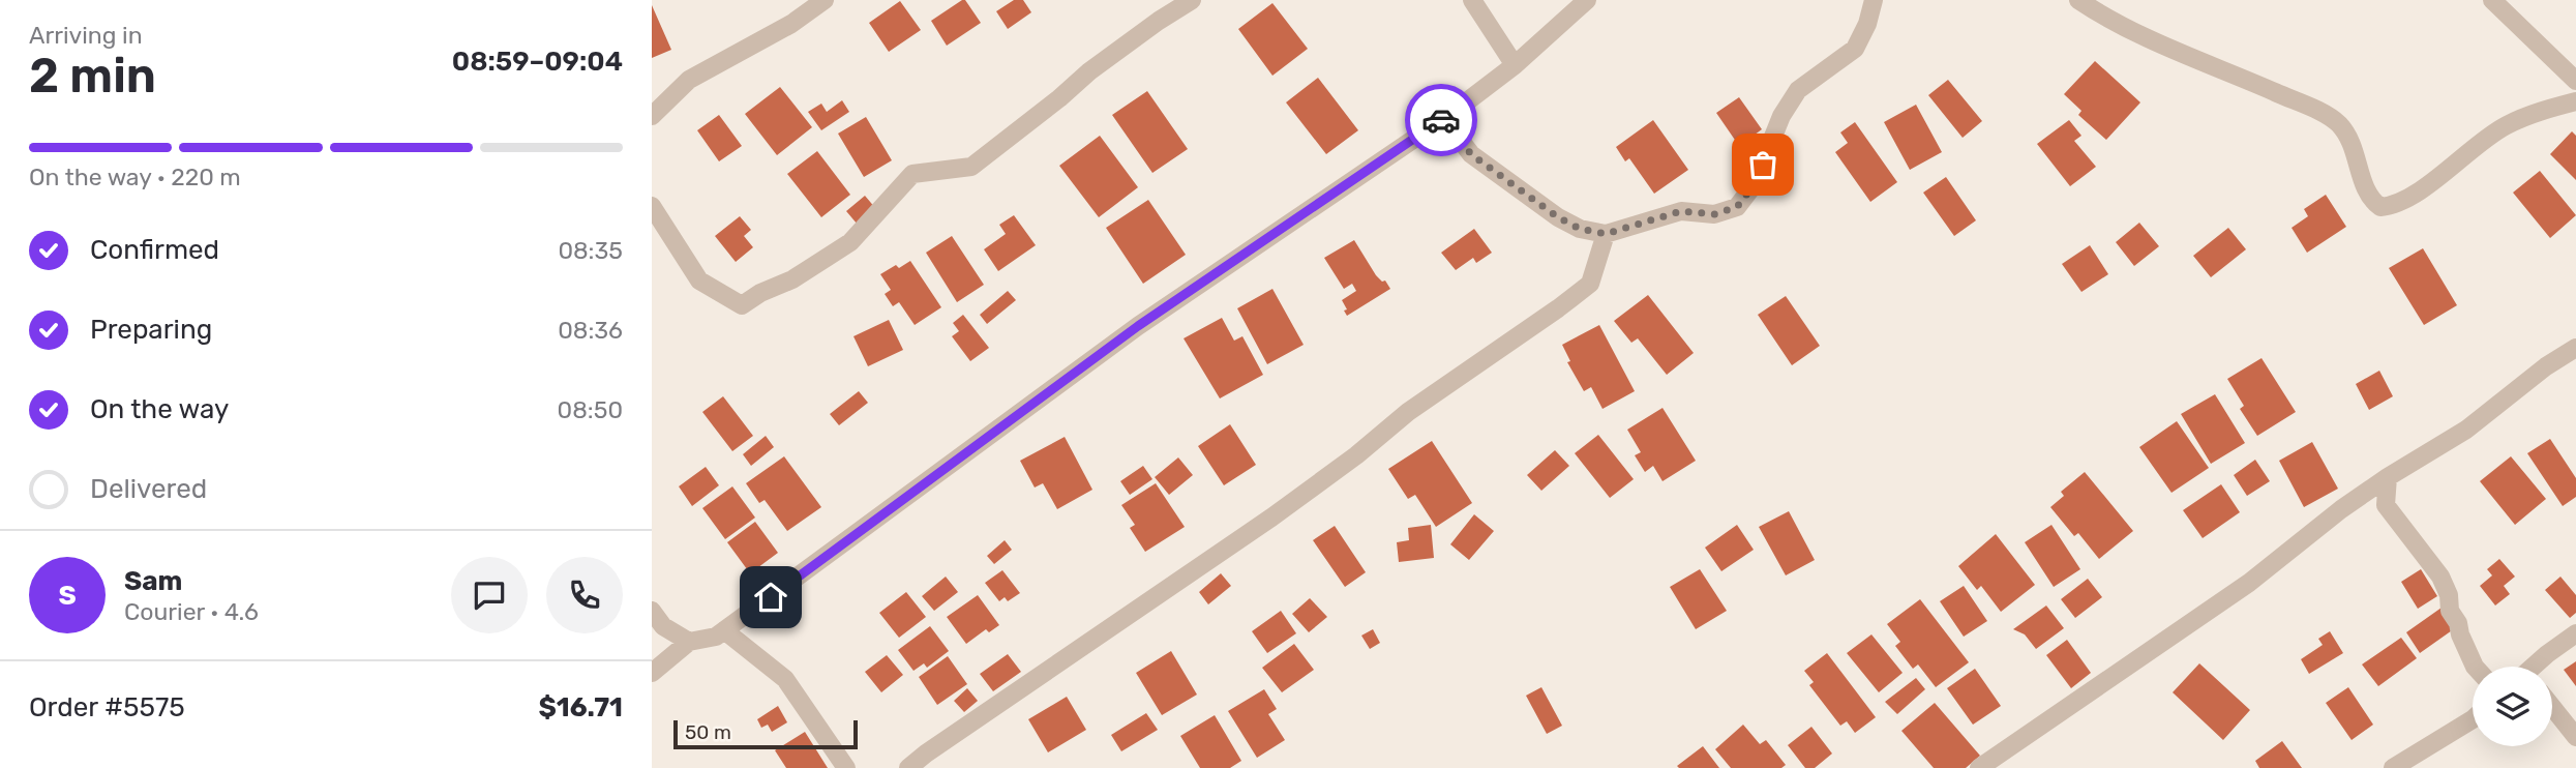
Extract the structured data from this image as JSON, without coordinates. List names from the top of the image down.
{
  "scale_bar": "50 m",
  "page": {
    "heading": ["2 min", "Arriving in", "08:59–09:04"],
    "panel": [
      "Sam",
      "Courier · 4.6",
      "Order #5575",
      "$16.71"
    ],
    "bar": "On the way · 220 m",
    "list": [
      ["Confirmed", "08:35"],
      ["Preparing", "08:36"],
      ["On the way", "08:50"],
      "Delivered"
    ],
    "round": "S",
    "scale": "50 m"
  }
}
